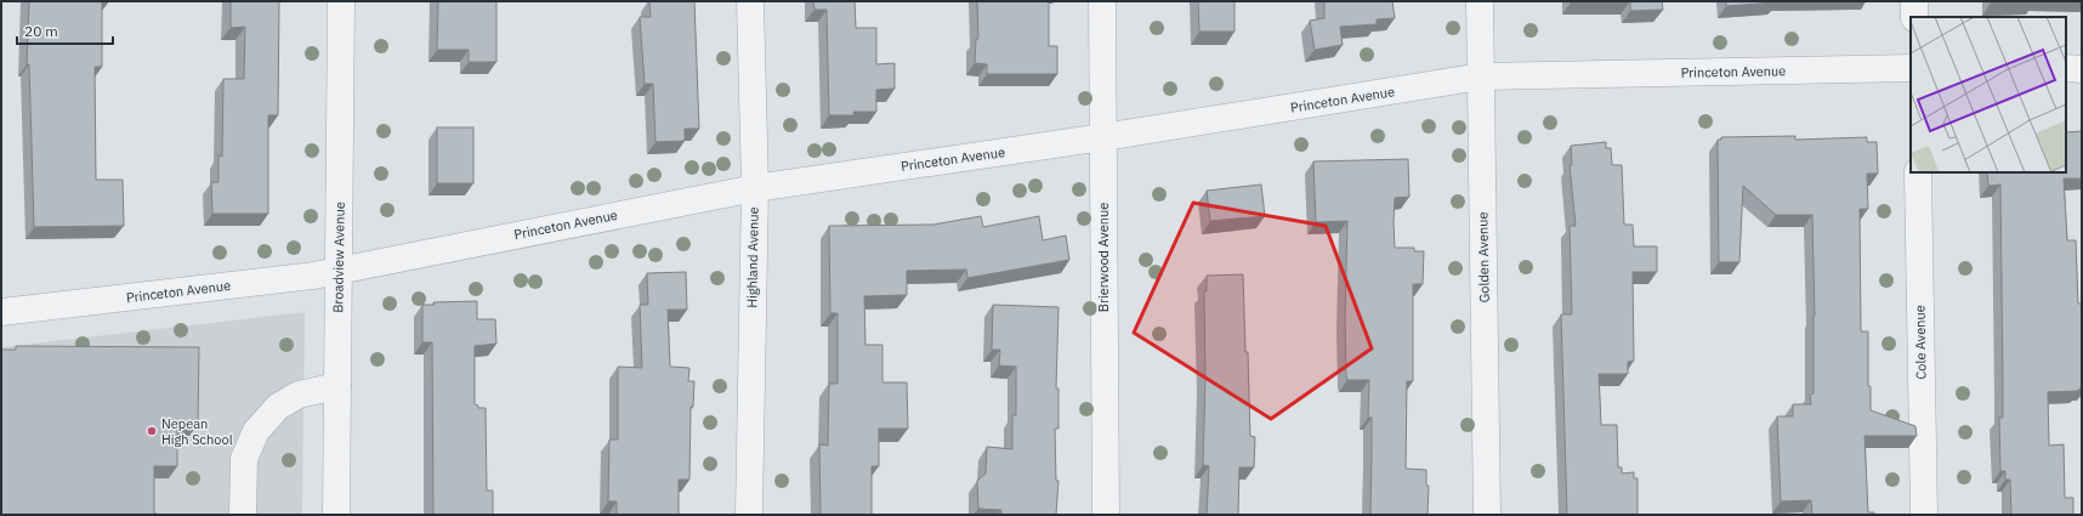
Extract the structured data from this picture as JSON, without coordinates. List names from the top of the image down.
{
  "streets": {
    "street": [
      "Princeton Avenue",
      "Broadview Avenue",
      "Highland Avenue",
      "Brierwood Avenue",
      "Golden Avenue",
      "Cole Avenue"
    ]
  },
  "crossings": [
    ["Princeton Avenue", "Broadview Avenue"],
    ["Princeton Avenue", "Highland Avenue"],
    ["Princeton Avenue", "Brierwood Avenue"],
    ["Princeton Avenue", "Golden Avenue"]
  ],
  "places": ["Nepean High School"],
  "scale_bar": "20 m"
}
